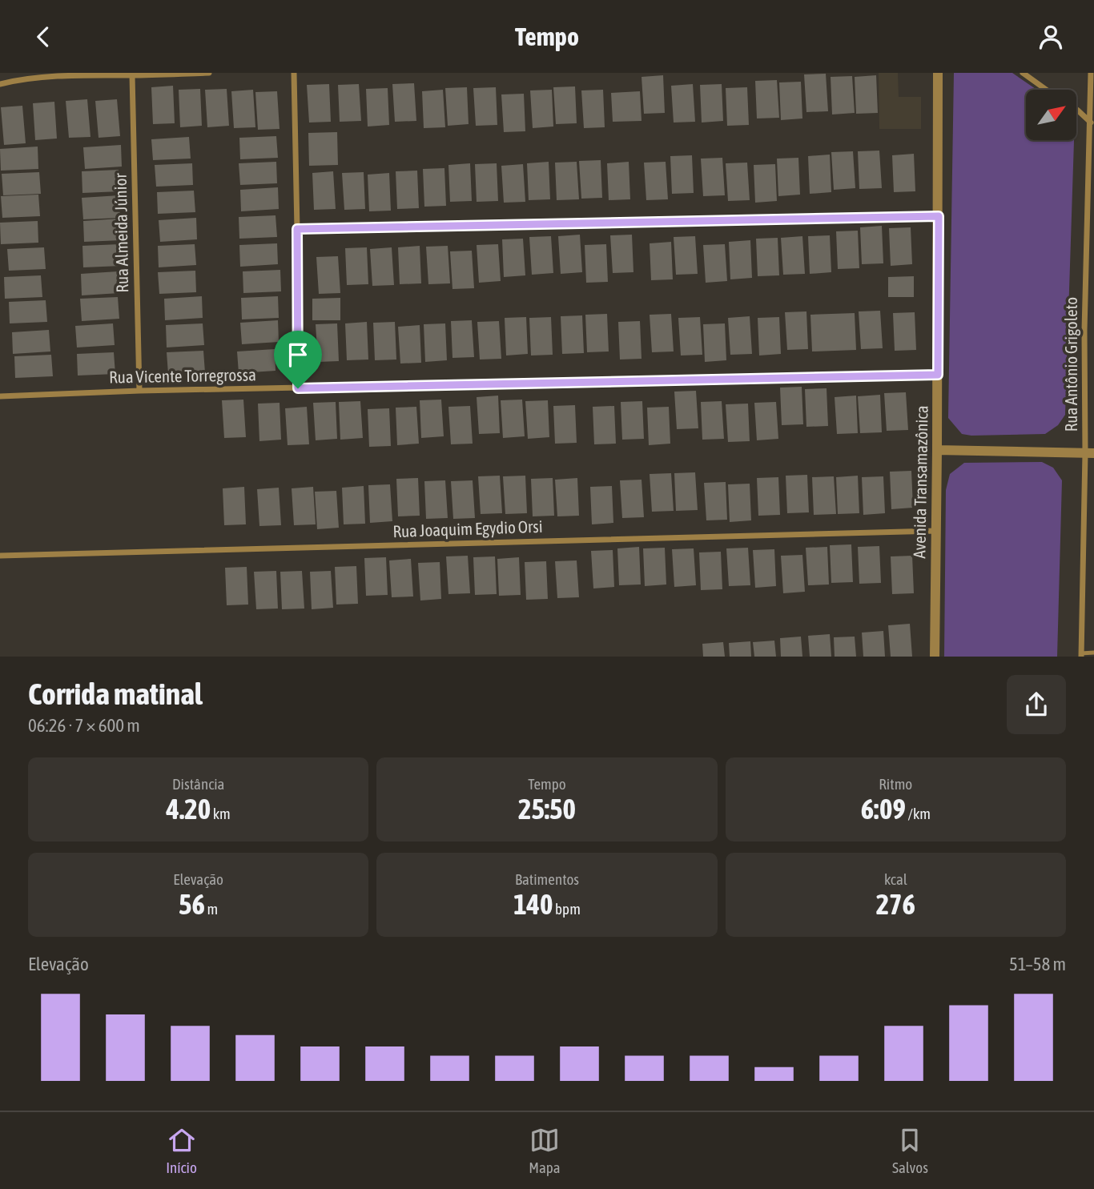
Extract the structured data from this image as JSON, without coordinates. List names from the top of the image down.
{
  "streets": {
    "street": [
      "Rua Almeida Júnior",
      "Rua Antônio Grigoleto",
      "Rua Vicente Torregrossa",
      "Avenida Transamazônica",
      "Rua Joaquim Egydio Orsi"
    ]
  },
  "crossings": [
    ["Rua Almeida Júnior", "Rua Vicente Torregrossa"],
    ["Rua Vicente Torregrossa", "Avenida Transamazônica"],
    ["Avenida Transamazônica", "Rua Joaquim Egydio Orsi"]
  ],
  "north": "top right",
  "page": {
    "header": "Tempo",
    "heading": ["Corrida matinal", "06:26 · 7 × 600 m"],
    "stats": [
      ["Distância", "4.20 km"],
      ["Tempo", "25:50"],
      ["Ritmo", "6:09 /km"],
      ["Elevação", "56 m"],
      ["Batimentos", "140 bpm"],
      ["kcal", "276"]
    ],
    "chart": ["Elevação", "51–58 m"],
    "tabs": ["Início", "Mapa", "Salvos"]
  }
}
